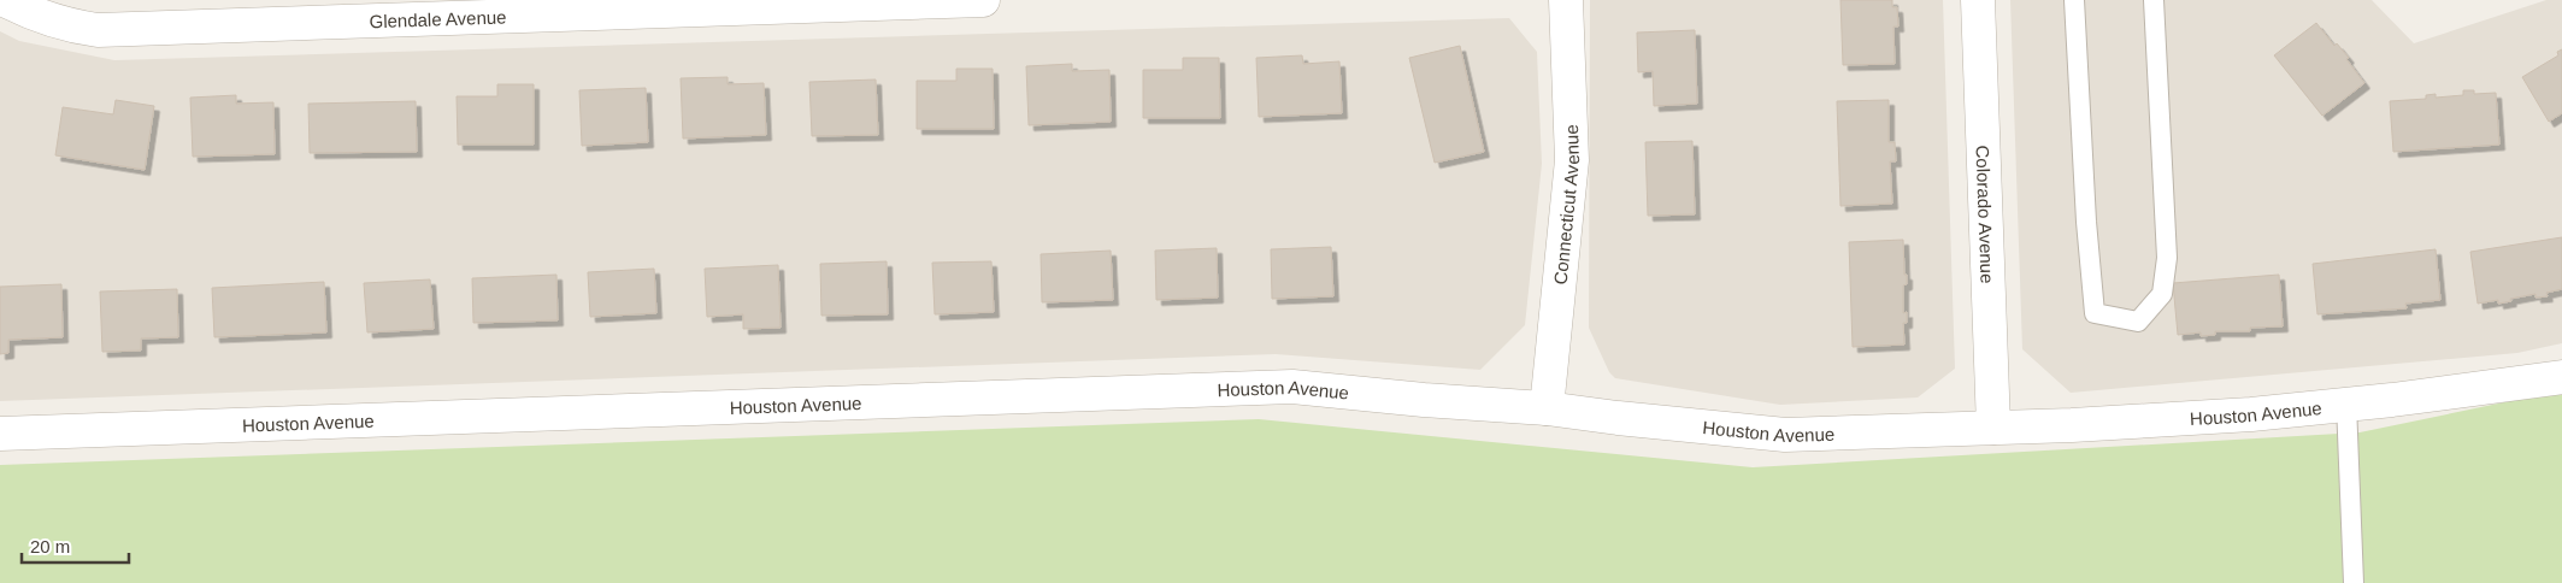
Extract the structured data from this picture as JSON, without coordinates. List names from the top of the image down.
{
  "streets": {
    "street": [
      "Glendale Avenue",
      "Connecticut Avenue",
      "Colorado Avenue",
      "Houston Avenue"
    ]
  },
  "crossings": [
    ["Connecticut Avenue", "Houston Avenue"],
    ["Colorado Avenue", "Houston Avenue"]
  ],
  "scale_bar": "20 m"
}
